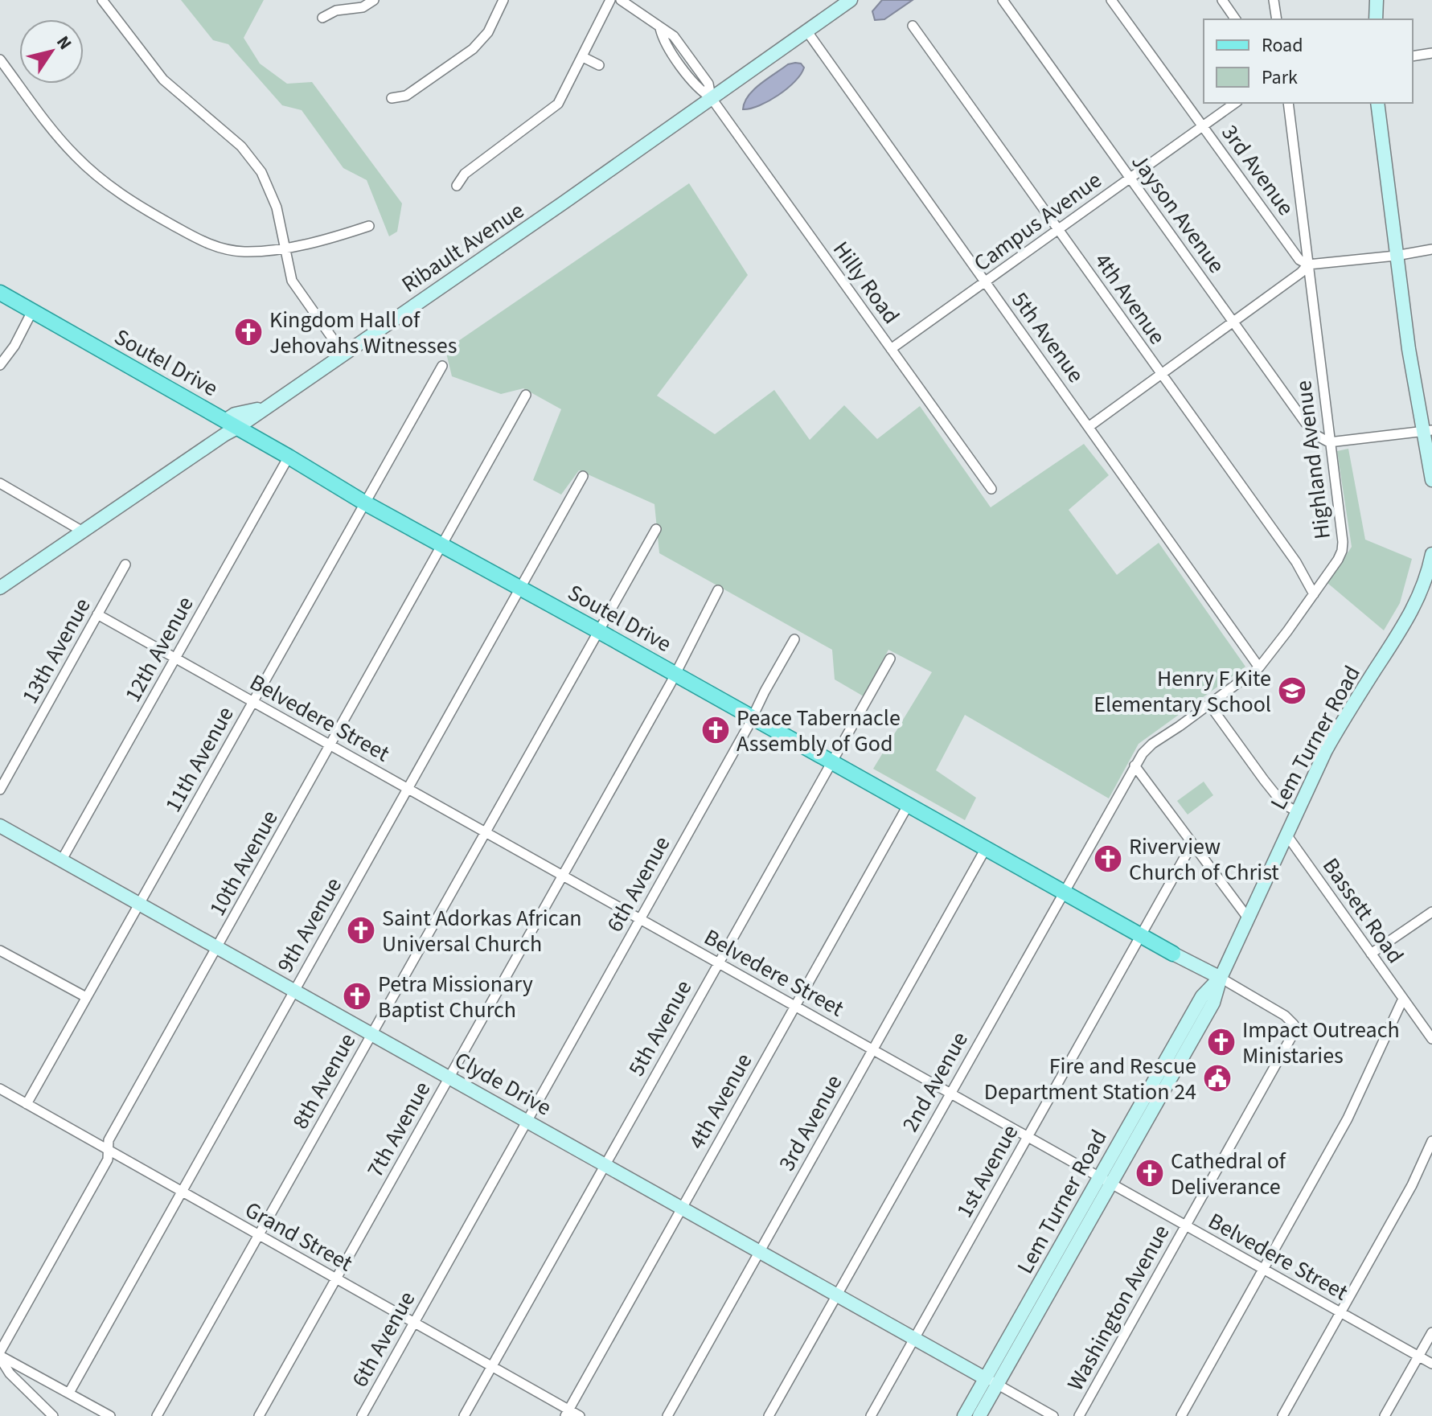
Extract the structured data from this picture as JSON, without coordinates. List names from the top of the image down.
{
  "streets": {
    "main road": ["Soutel Drive"],
    "street": [
      "3rd Avenue",
      "Jayson Avenue",
      "Campus Avenue",
      "Ribault Avenue",
      "Hilly Road",
      "4th Avenue",
      "5th Avenue",
      "Highland Avenue",
      "12th Avenue",
      "13th Avenue",
      "Belvedere Street",
      "Lem Turner Road",
      "11th Avenue",
      "10th Avenue",
      "6th Avenue",
      "Bassett Road",
      "9th Avenue",
      "8th Avenue",
      "2nd Avenue",
      "Clyde Drive",
      "7th Avenue",
      "1st Avenue",
      "Grand Street",
      "Washington Avenue"
    ]
  },
  "crossings": [
    ["3rd Avenue", "Campus Avenue"],
    ["3rd Avenue", "Soutel Drive"],
    ["3rd Avenue", "Highland Avenue"],
    ["3rd Avenue", "Belvedere Street"],
    ["3rd Avenue", "Clyde Drive"],
    ["Jayson Avenue", "Campus Avenue"],
    ["Jayson Avenue", "Highland Avenue"],
    ["Campus Avenue", "Hilly Road"],
    ["Campus Avenue", "4th Avenue"],
    ["Campus Avenue", "5th Avenue"],
    ["Ribault Avenue", "Hilly Road"],
    ["Ribault Avenue", "5th Avenue"],
    ["Ribault Avenue", "Soutel Drive"],
    ["4th Avenue", "Soutel Drive"],
    ["4th Avenue", "Highland Avenue"],
    ["4th Avenue", "Belvedere Street"],
    ["4th Avenue", "Clyde Drive"],
    ["4th Avenue", "Grand Street"],
    ["5th Avenue", "Soutel Drive"],
    ["5th Avenue", "Highland Avenue"],
    ["5th Avenue", "Belvedere Street"],
    ["5th Avenue", "Clyde Drive"],
    ["5th Avenue", "Grand Street"],
    ["Soutel Drive", "12th Avenue"],
    ["Soutel Drive", "Lem Turner Road"],
    ["Soutel Drive", "11th Avenue"],
    ["Soutel Drive", "10th Avenue"],
    ["Soutel Drive", "6th Avenue"],
    ["Soutel Drive", "9th Avenue"],
    ["Soutel Drive", "8th Avenue"],
    ["Soutel Drive", "2nd Avenue"],
    ["Soutel Drive", "7th Avenue"],
    ["Soutel Drive", "1st Avenue"],
    ["Soutel Drive", "Washington Avenue"],
    ["Highland Avenue", "2nd Avenue"],
    ["12th Avenue", "Belvedere Street"],
    ["12th Avenue", "Clyde Drive"],
    ["13th Avenue", "Belvedere Street"],
    ["Belvedere Street", "Lem Turner Road"],
    ["Belvedere Street", "11th Avenue"],
    ["Belvedere Street", "10th Avenue"],
    ["Belvedere Street", "6th Avenue"],
    ["Belvedere Street", "9th Avenue"],
    ["Belvedere Street", "8th Avenue"],
    ["Belvedere Street", "2nd Avenue"],
    ["Belvedere Street", "7th Avenue"],
    ["Belvedere Street", "1st Avenue"],
    ["Belvedere Street", "Washington Avenue"],
    ["Lem Turner Road", "Bassett Road"],
    ["Lem Turner Road", "Clyde Drive"],
    ["Lem Turner Road", "Washington Avenue"],
    ["11th Avenue", "Clyde Drive"],
    ["11th Avenue", "Grand Street"],
    ["10th Avenue", "Clyde Drive"],
    ["10th Avenue", "Grand Street"],
    ["6th Avenue", "Clyde Drive"],
    ["6th Avenue", "Grand Street"],
    ["9th Avenue", "Clyde Drive"],
    ["9th Avenue", "Grand Street"],
    ["8th Avenue", "Clyde Drive"],
    ["8th Avenue", "Grand Street"],
    ["2nd Avenue", "Clyde Drive"],
    ["Clyde Drive", "7th Avenue"],
    ["Clyde Drive", "1st Avenue"],
    ["7th Avenue", "Grand Street"]
  ],
  "places": {
    "church": [
      "Kingdom Hall of Jehovahs Witnesses",
      "Peace Tabernacle Assembly of God",
      "Riverview Church of Christ",
      "Saint Adorkas African Universal Church",
      "Petra Missionary Baptist Church",
      "Impact Outreach Ministaries",
      "Cathedral of Deliverance"
    ],
    "school or university": ["Henry F Kite Elementary School"],
    "public building": ["Fire and Rescue Department Station 24"]
  },
  "legend": ["Road", "Park"],
  "north": "top right"
}
